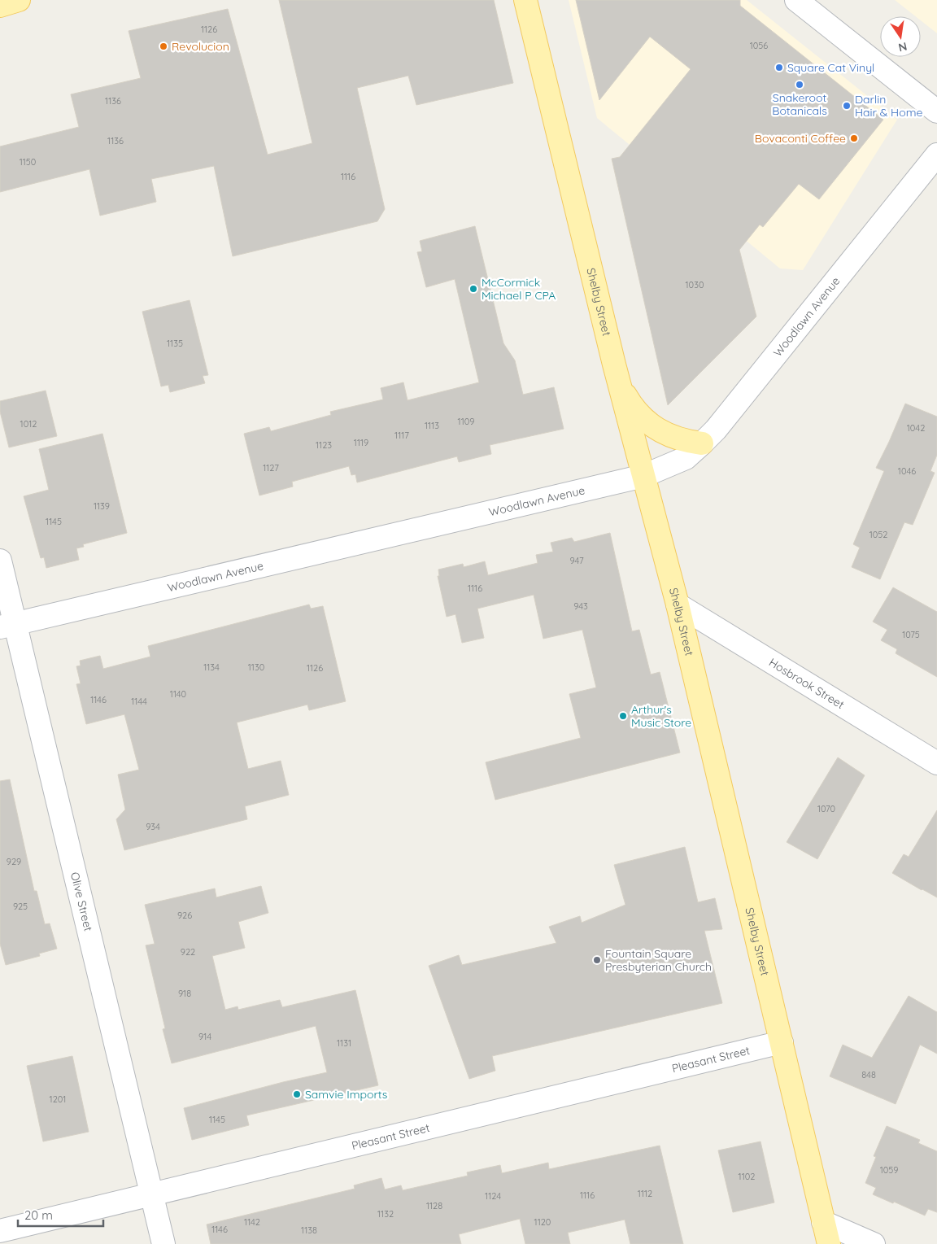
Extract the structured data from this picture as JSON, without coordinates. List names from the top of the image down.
{
  "streets": {
    "main road": ["Shelby Street"],
    "street": [
      "Woodlawn Avenue",
      "Hosbrook Street",
      "Olive Street",
      "Pleasant Street"
    ]
  },
  "crossings": [
    ["Shelby Street", "Woodlawn Avenue"],
    ["Shelby Street", "Hosbrook Street"],
    ["Shelby Street", "Pleasant Street"],
    ["Woodlawn Avenue", "Olive Street"],
    ["Olive Street", "Pleasant Street"]
  ],
  "places": [
    "Revolucion",
    "Square Cat Vinyl",
    "Snakeroot Botanicals",
    "Darlin Hair & Home",
    "Bovaconti Coffee",
    "McCormick Michael P CPA",
    "Arthur's Music Store",
    "Fountain Square Presbyterian Church",
    "Samvie Imports"
  ],
  "house_numbers": [
    "1126",
    "1056",
    "1136",
    "1136",
    "1150",
    "1116",
    "1030",
    "1135",
    "1109",
    "1012",
    "1113",
    "1042",
    "1117",
    "1119",
    "1123",
    "1127",
    "1046",
    "1139",
    "1145",
    "1052",
    "947",
    "1116",
    "943",
    "1075",
    "1134",
    "1130",
    "1126",
    "1140",
    "1146",
    "1144",
    "1070",
    "934",
    "929",
    "925",
    "926",
    "922",
    "918",
    "914",
    "1131",
    "848",
    "1201",
    "1145",
    "1059",
    "1102",
    "1112",
    "1116",
    "1124",
    "1128",
    "1132",
    "1142",
    "1120",
    "1146",
    "1138"
  ],
  "scale_bar": "20 m",
  "north": "bottom"
}
